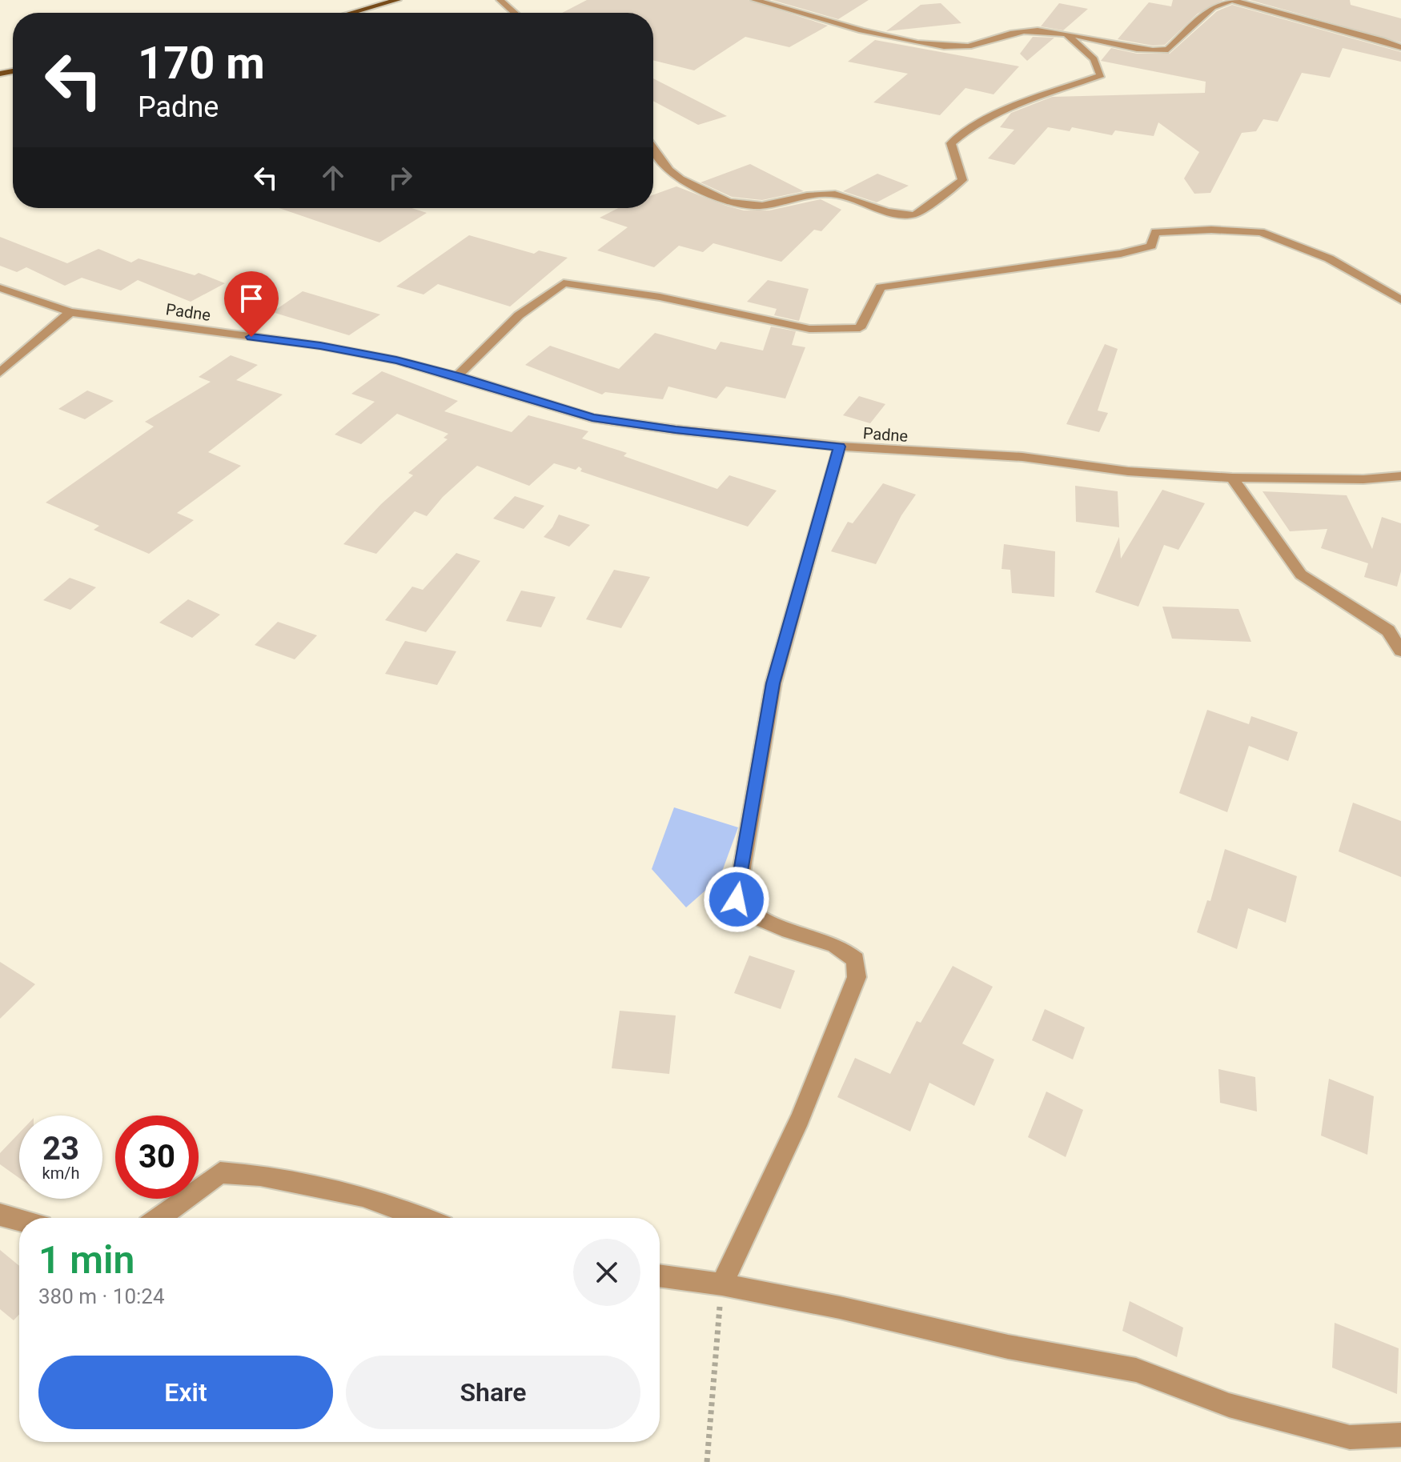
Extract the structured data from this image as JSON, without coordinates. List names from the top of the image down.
{
  "streets": {
    "street": ["Padne"]
  },
  "page": {
    "turn": ["170 m", "Padne"],
    "speed": "23 km/h",
    "limit": "30",
    "heading": ["1 min", "380 m · 10:24"],
    "buttons": ["Exit", "Share"]
  }
}
